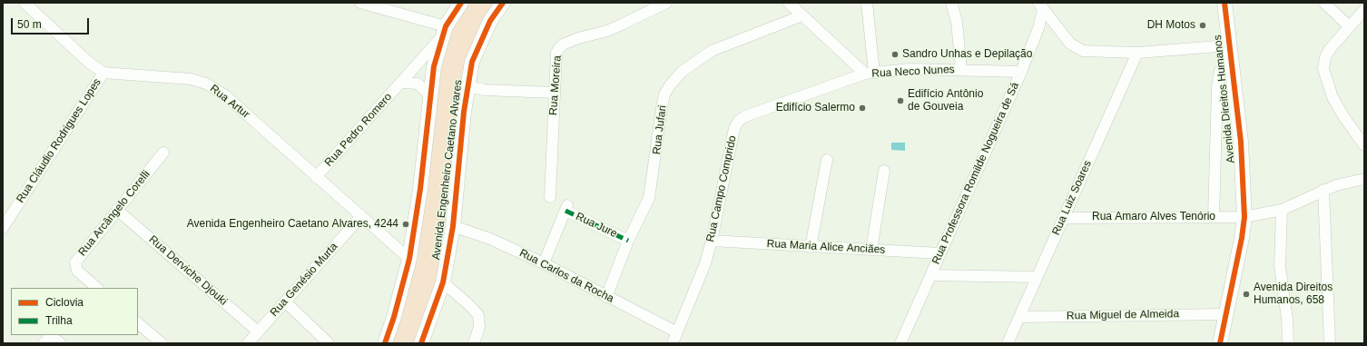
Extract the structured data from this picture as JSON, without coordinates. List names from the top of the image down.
{
  "streets": {
    "main road": ["Avenida Direitos Humanos", "Avenida Engenheiro Caetano Alvares"],
    "street": [
      "Rua Neco Nunes",
      "Rua Moreira",
      "Rua Artur",
      "Rua Pedro Romero",
      "Rua Jufari",
      "Rua Cláudio Rodrigues Lopes",
      "Rua Professora Romilde Nogueira de Sá",
      "Rua Campo Comprido",
      "Rua Luiz Soares",
      "Rua Arcângelo Corelli",
      "Rua Amaro Alves Tenório",
      "Rua Jure",
      "Rua Maria Alice Anciães",
      "Rua Derviche Djouki",
      "Rua Carlos da Rocha",
      "Rua Genésio Murta",
      "Rua Miguel de Almeida"
    ]
  },
  "crossings": [
    ["Rua Neco Nunes", "Rua Jufari"],
    ["Rua Neco Nunes", "Rua Professora Romilde Nogueira de Sá"],
    ["Rua Neco Nunes", "Rua Campo Comprido"],
    ["Avenida Direitos Humanos", "Rua Amaro Alves Tenório"],
    ["Avenida Direitos Humanos", "Rua Miguel de Almeida"],
    ["Rua Artur", "Rua Pedro Romero"],
    ["Rua Artur", "Rua Cláudio Rodrigues Lopes"],
    ["Rua Artur", "Rua Genésio Murta"],
    ["Rua Jufari", "Rua Jure"],
    ["Rua Jufari", "Rua Carlos da Rocha"],
    ["Avenida Engenheiro Caetano Alvares", "Rua Carlos da Rocha"],
    ["Rua Professora Romilde Nogueira de Sá", "Rua Maria Alice Anciães"],
    ["Rua Campo Comprido", "Rua Maria Alice Anciães"],
    ["Rua Campo Comprido", "Rua Carlos da Rocha"],
    ["Rua Luiz Soares", "Rua Amaro Alves Tenório"],
    ["Rua Luiz Soares", "Rua Miguel de Almeida"],
    ["Rua Arcângelo Corelli", "Rua Derviche Djouki"],
    ["Rua Jure", "Rua Carlos da Rocha"],
    ["Rua Derviche Djouki", "Rua Genésio Murta"]
  ],
  "places": [
    "DH Motos",
    "Sandro Unhas e Depilação",
    "Edifício Antônio de Gouveia",
    "Edifício Salermo",
    "Avenida Engenheiro Caetano Alvares, 4244",
    "Avenida Direitos Humanos, 658"
  ],
  "legend": ["Ciclovia", "Trilha"],
  "scale_bar": "50 m"
}
